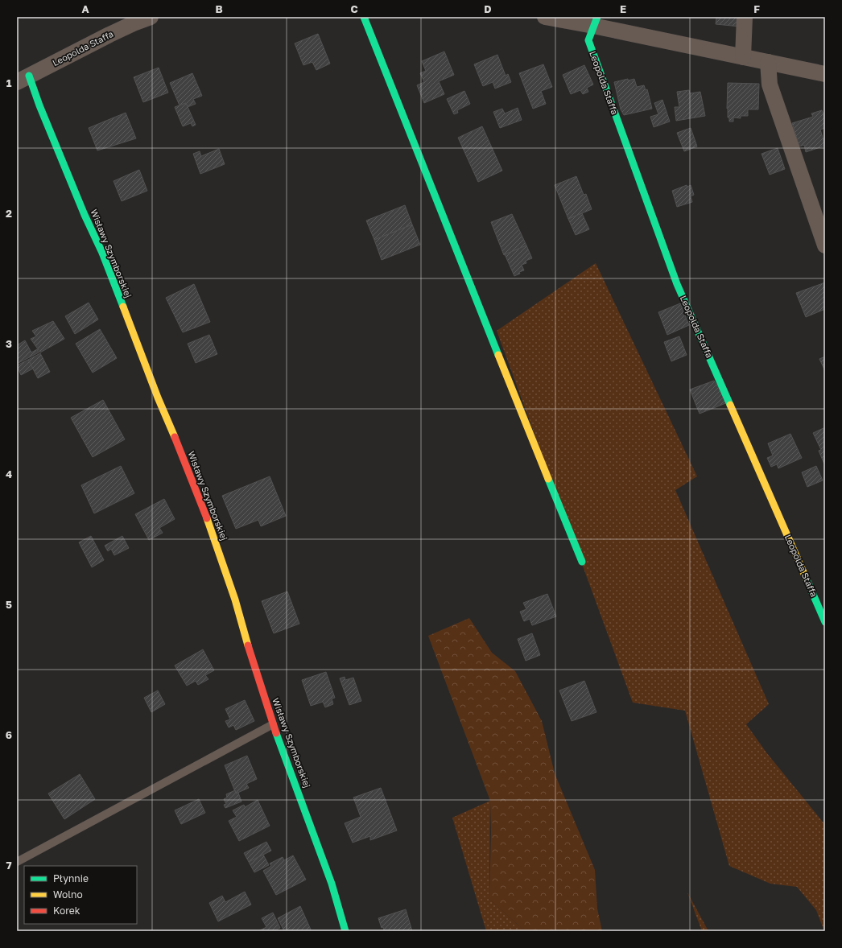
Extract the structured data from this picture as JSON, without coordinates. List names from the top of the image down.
{
  "streets": {
    "street": ["Leopolda Staffa", "Wisławy Szymborskiej"]
  },
  "crossings": [
    ["Leopolda Staffa", "Wisławy Szymborskiej"]
  ],
  "legend": ["Płynnie", "Wolno", "Korek"],
  "grid": {
    "columns": [
      "A",
      "B",
      "C",
      "D",
      "E",
      "F"
    ],
    "rows": [
      "1",
      "2",
      "3",
      "4",
      "5",
      "6",
      "7"
    ]
  }
}
